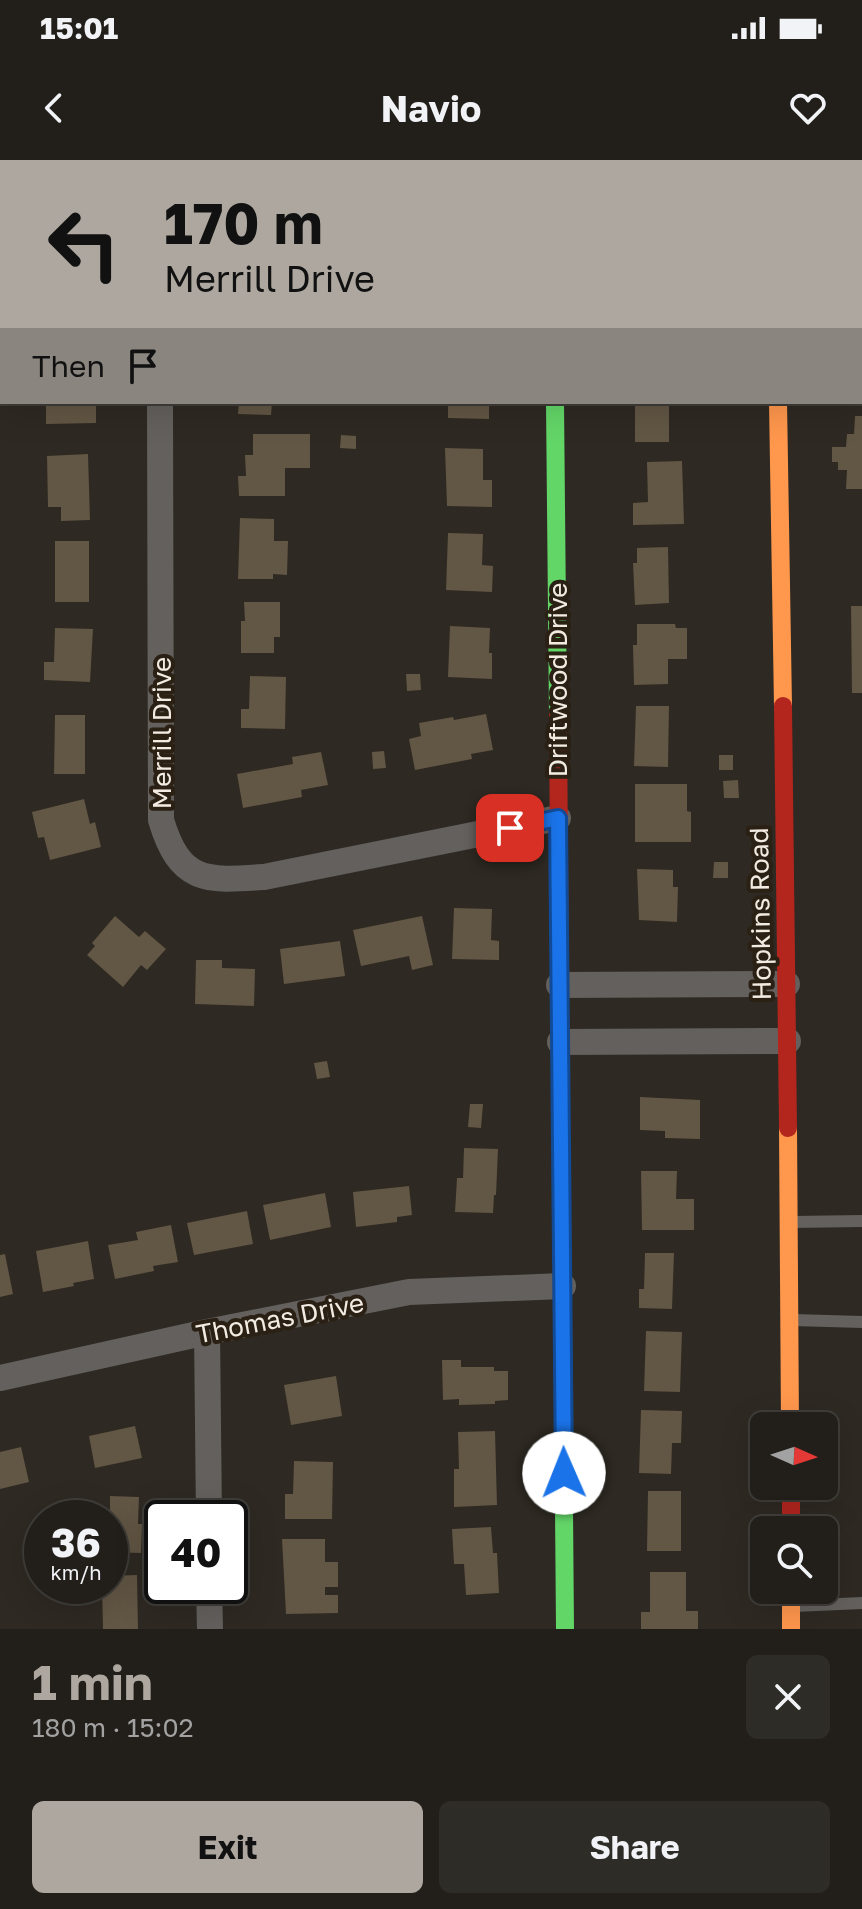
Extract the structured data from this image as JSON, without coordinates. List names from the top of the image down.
{
  "streets": {
    "street": [
      "Driftwood Drive",
      "Merrill Drive",
      "Hopkins Road",
      "Thomas Drive"
    ]
  },
  "crossings": [
    ["Driftwood Drive", "Merrill Drive"],
    ["Driftwood Drive", "Thomas Drive"]
  ],
  "north": "right",
  "page": {
    "status": "15:01",
    "header": "Navio",
    "turn": ["170 m", "Merrill Drive"],
    "then": "Then",
    "speed": "36 km/h",
    "limit": "40",
    "heading": ["1 min", "180 m · 15:02"],
    "buttons": ["Exit", "Share"]
  }
}
